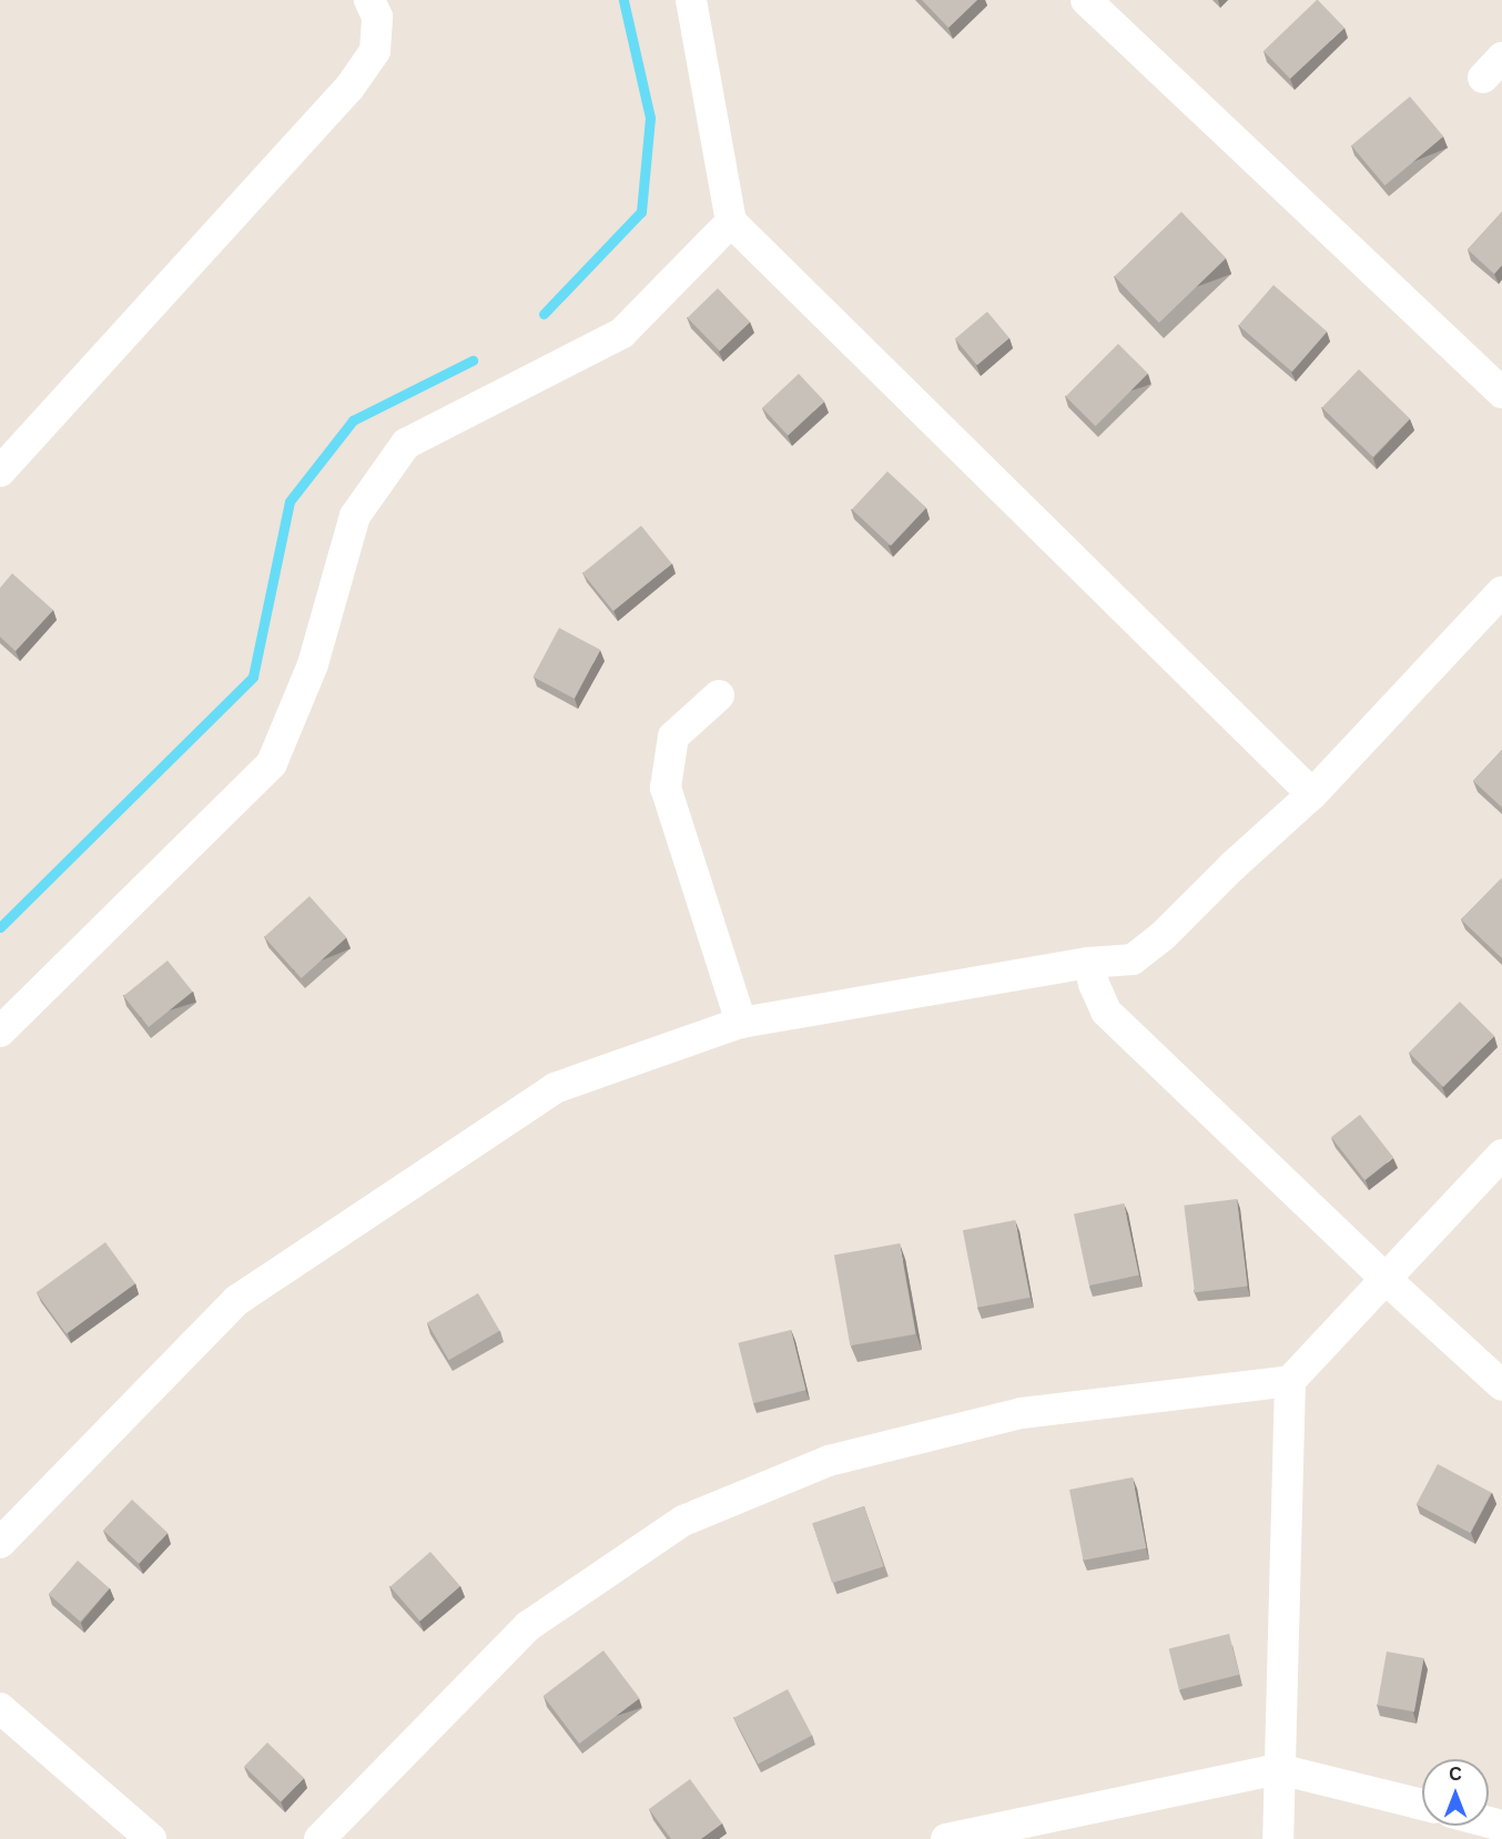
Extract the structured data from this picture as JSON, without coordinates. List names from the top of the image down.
{
  "north": "top"
}
